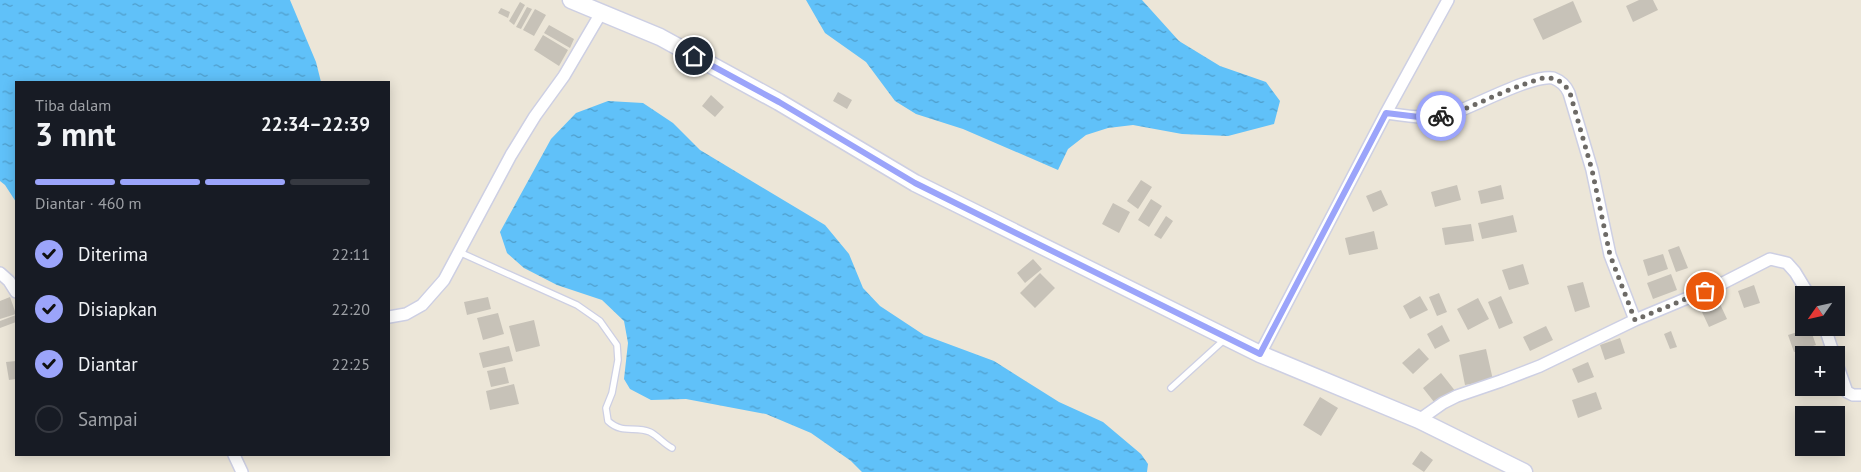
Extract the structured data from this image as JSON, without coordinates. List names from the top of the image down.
{
  "north": "bottom left",
  "page": {
    "heading": ["3 mnt", "Tiba dalam", "22:34–22:39"],
    "bar": "Diantar · 460 m",
    "list": [
      ["Diterima", "22:11"],
      ["Disiapkan", "22:20"],
      ["Diantar", "22:25"],
      "Sampai"
    ],
    "map_buttons": ["+", "−"]
  }
}
